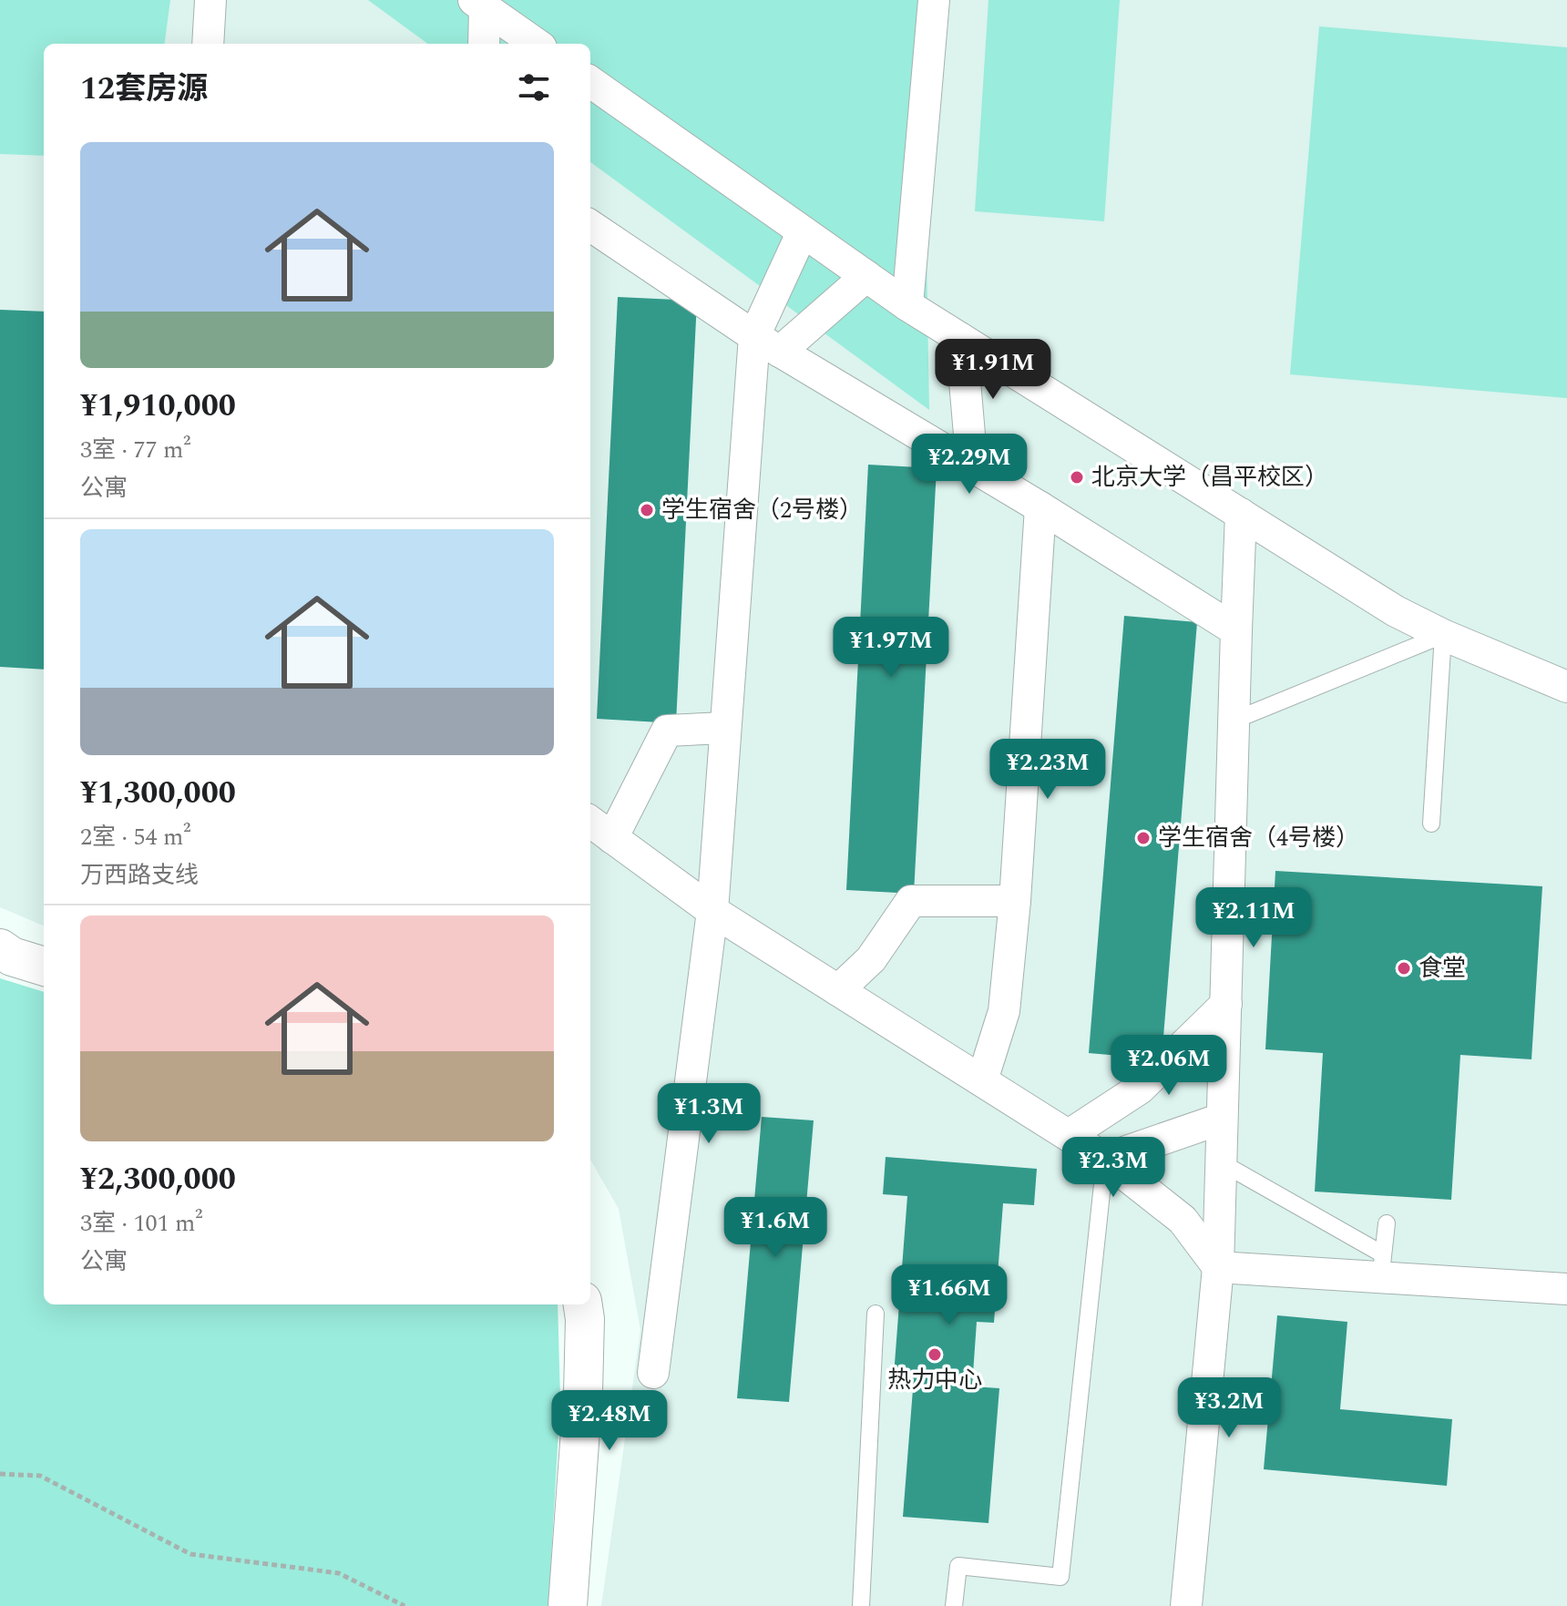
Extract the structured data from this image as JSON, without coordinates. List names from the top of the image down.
{
  "places": [
    "北京大学（昌平校区）",
    "学生宿舍（2号楼）",
    "学生宿舍（4号楼）",
    "食堂",
    "热力中心"
  ],
  "page": {
    "heading": "12套房源",
    "list": [
      {
        "name": "¥1,910,000",
        "note": "3室 · 77 m² · 公寓"
      },
      {
        "name": "¥1,300,000",
        "note": "2室 · 54 m² · 万西路支线"
      },
      {
        "name": "¥2,300,000",
        "note": "3室 · 101 m² · 公寓"
      }
    ],
    "price": [
      "¥1.91M",
      "¥2.29M",
      "¥1.97M",
      "¥2.23M",
      "¥2.11M",
      "¥2.06M",
      "¥1.3M",
      "¥2.3M",
      "¥1.6M",
      "¥1.66M",
      "¥3.2M",
      "¥2.48M"
    ]
  }
}
